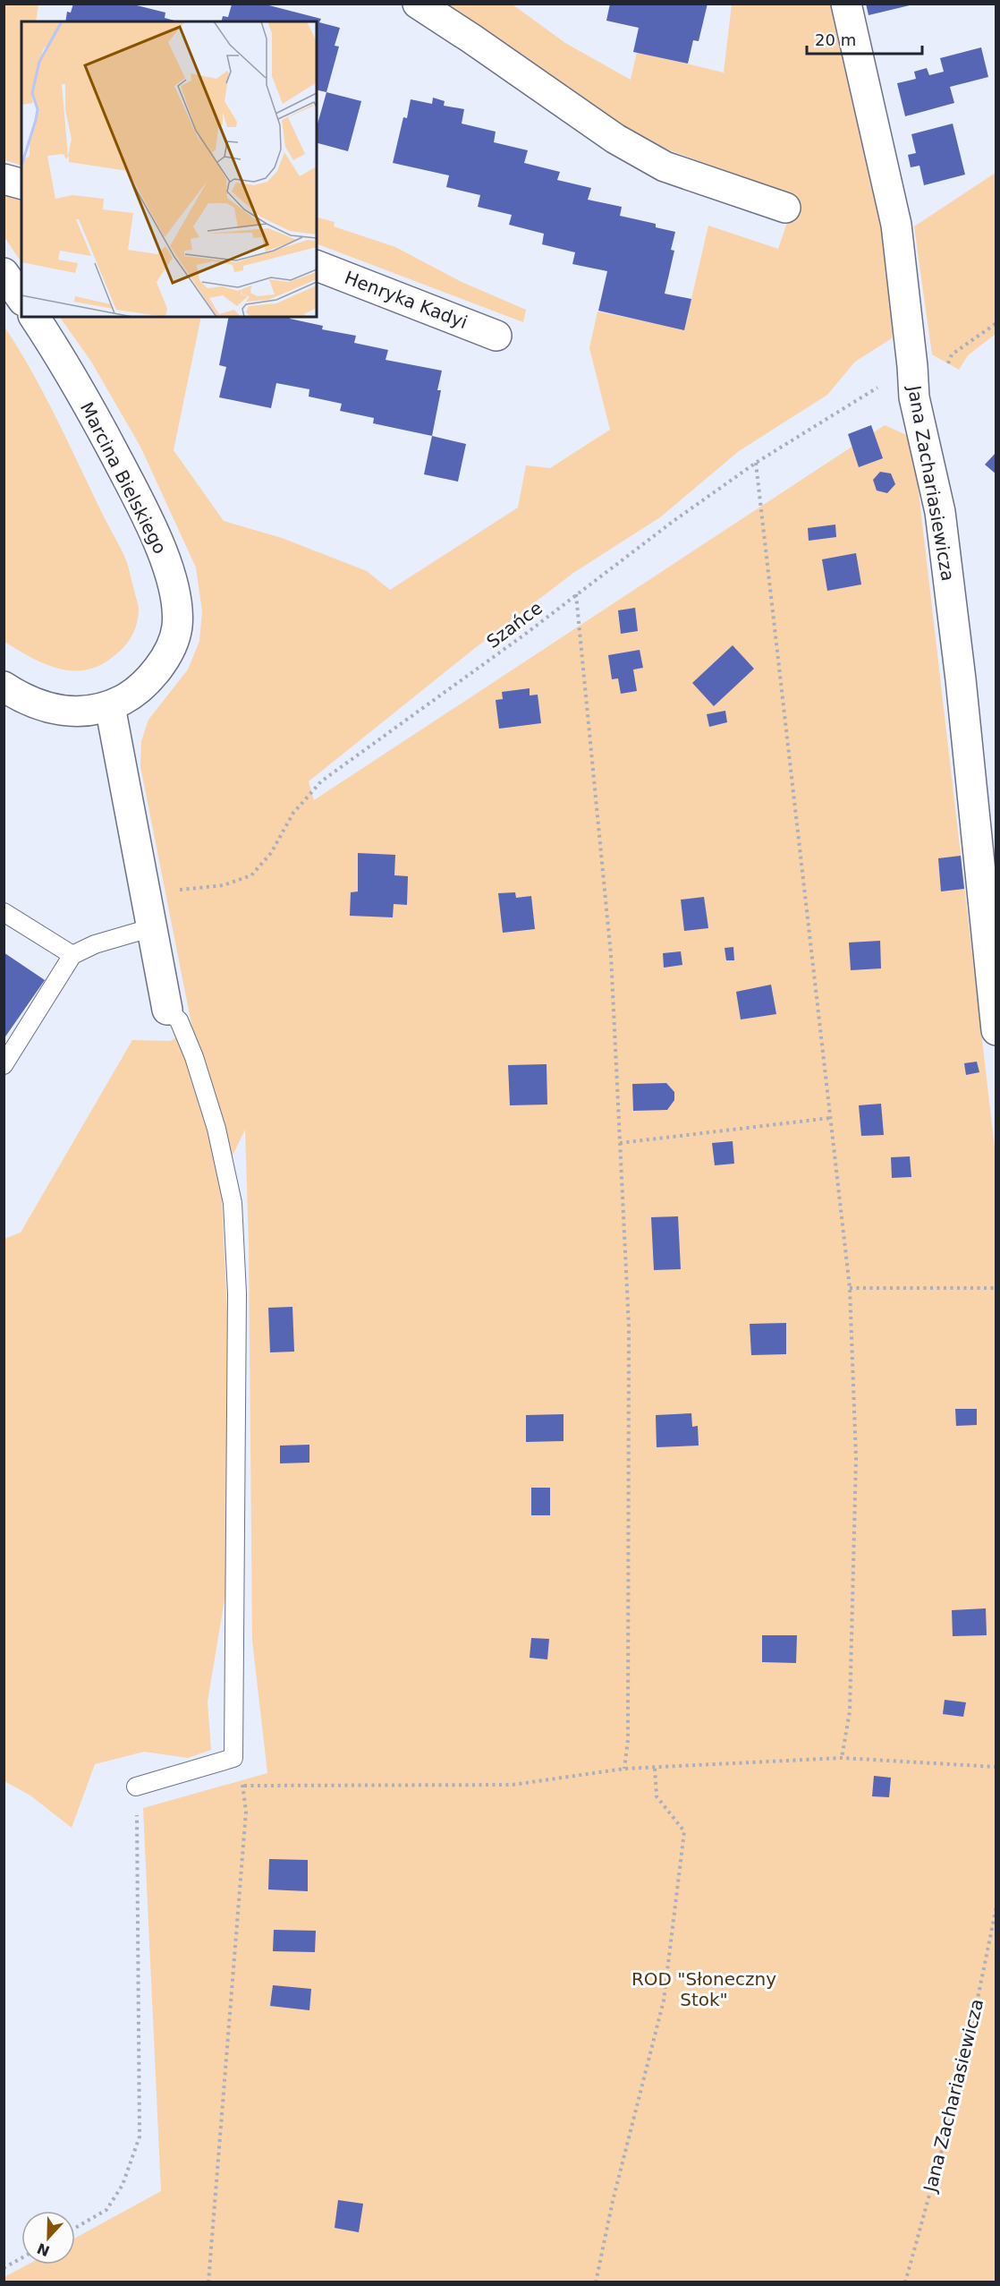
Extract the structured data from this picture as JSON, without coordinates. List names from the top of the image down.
{
  "streets": {
    "street": ["Henryka Kadyi", "Marcina Bielskiego", "Jana Zachariasiewicza"],
    "path": ["Szańce"]
  },
  "crossings": [
    ["Jana Zachariasiewicza", "Szańce"]
  ],
  "parks": ["ROD \"Słoneczny Stok\""],
  "scale_bar": "20 m",
  "north": "bottom"
}
